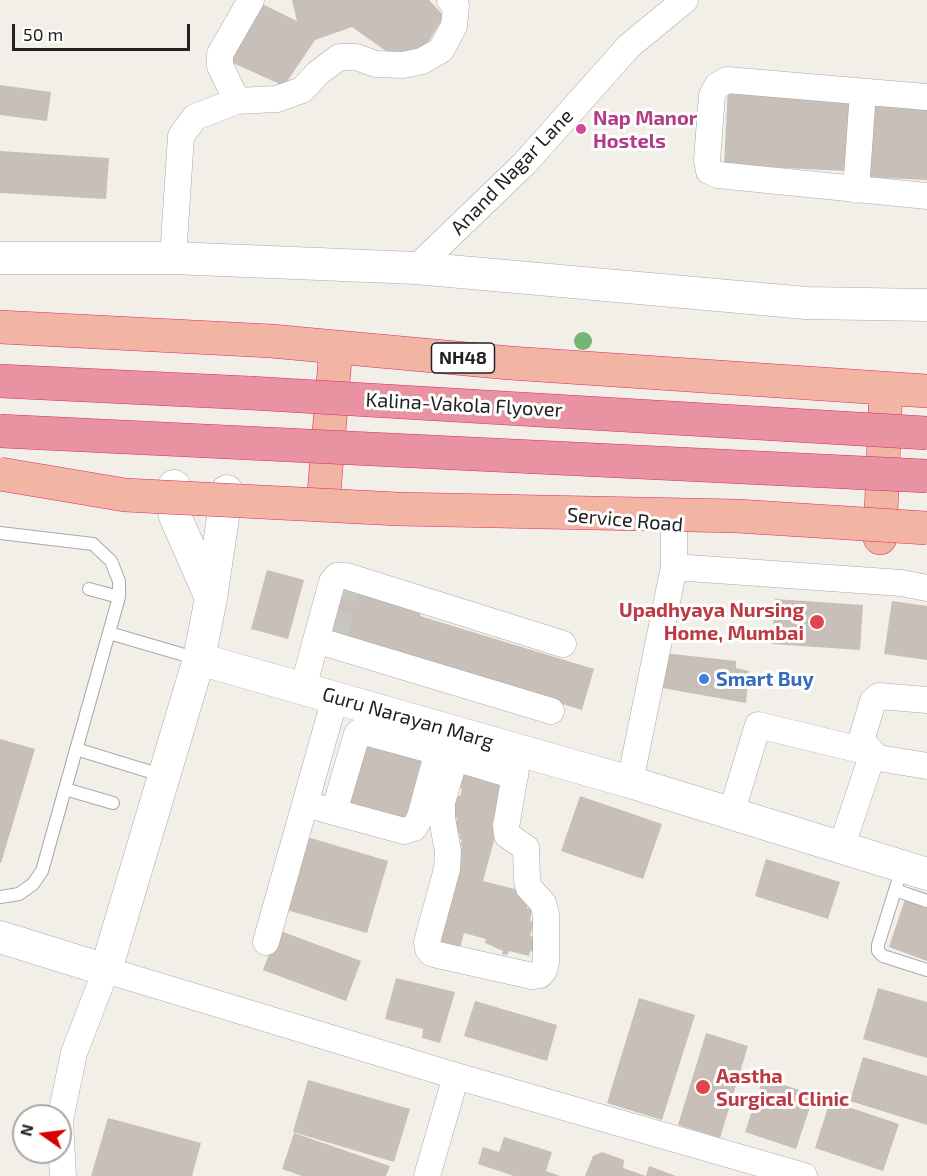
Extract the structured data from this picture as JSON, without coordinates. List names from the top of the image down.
{
  "streets": {
    "highway": ["NH48", "Kalina-Vakola Flyover", "Service Road"],
    "street": ["Anand Nagar Lane", "Guru Narayan Marg"]
  },
  "places": [
    "Nap Manor Hostels",
    "Upadhyaya Nursing Home, Mumbai",
    "Smart Buy",
    "Aastha Surgical Clinic"
  ],
  "scale_bar": "50 m",
  "north": "left"
}
